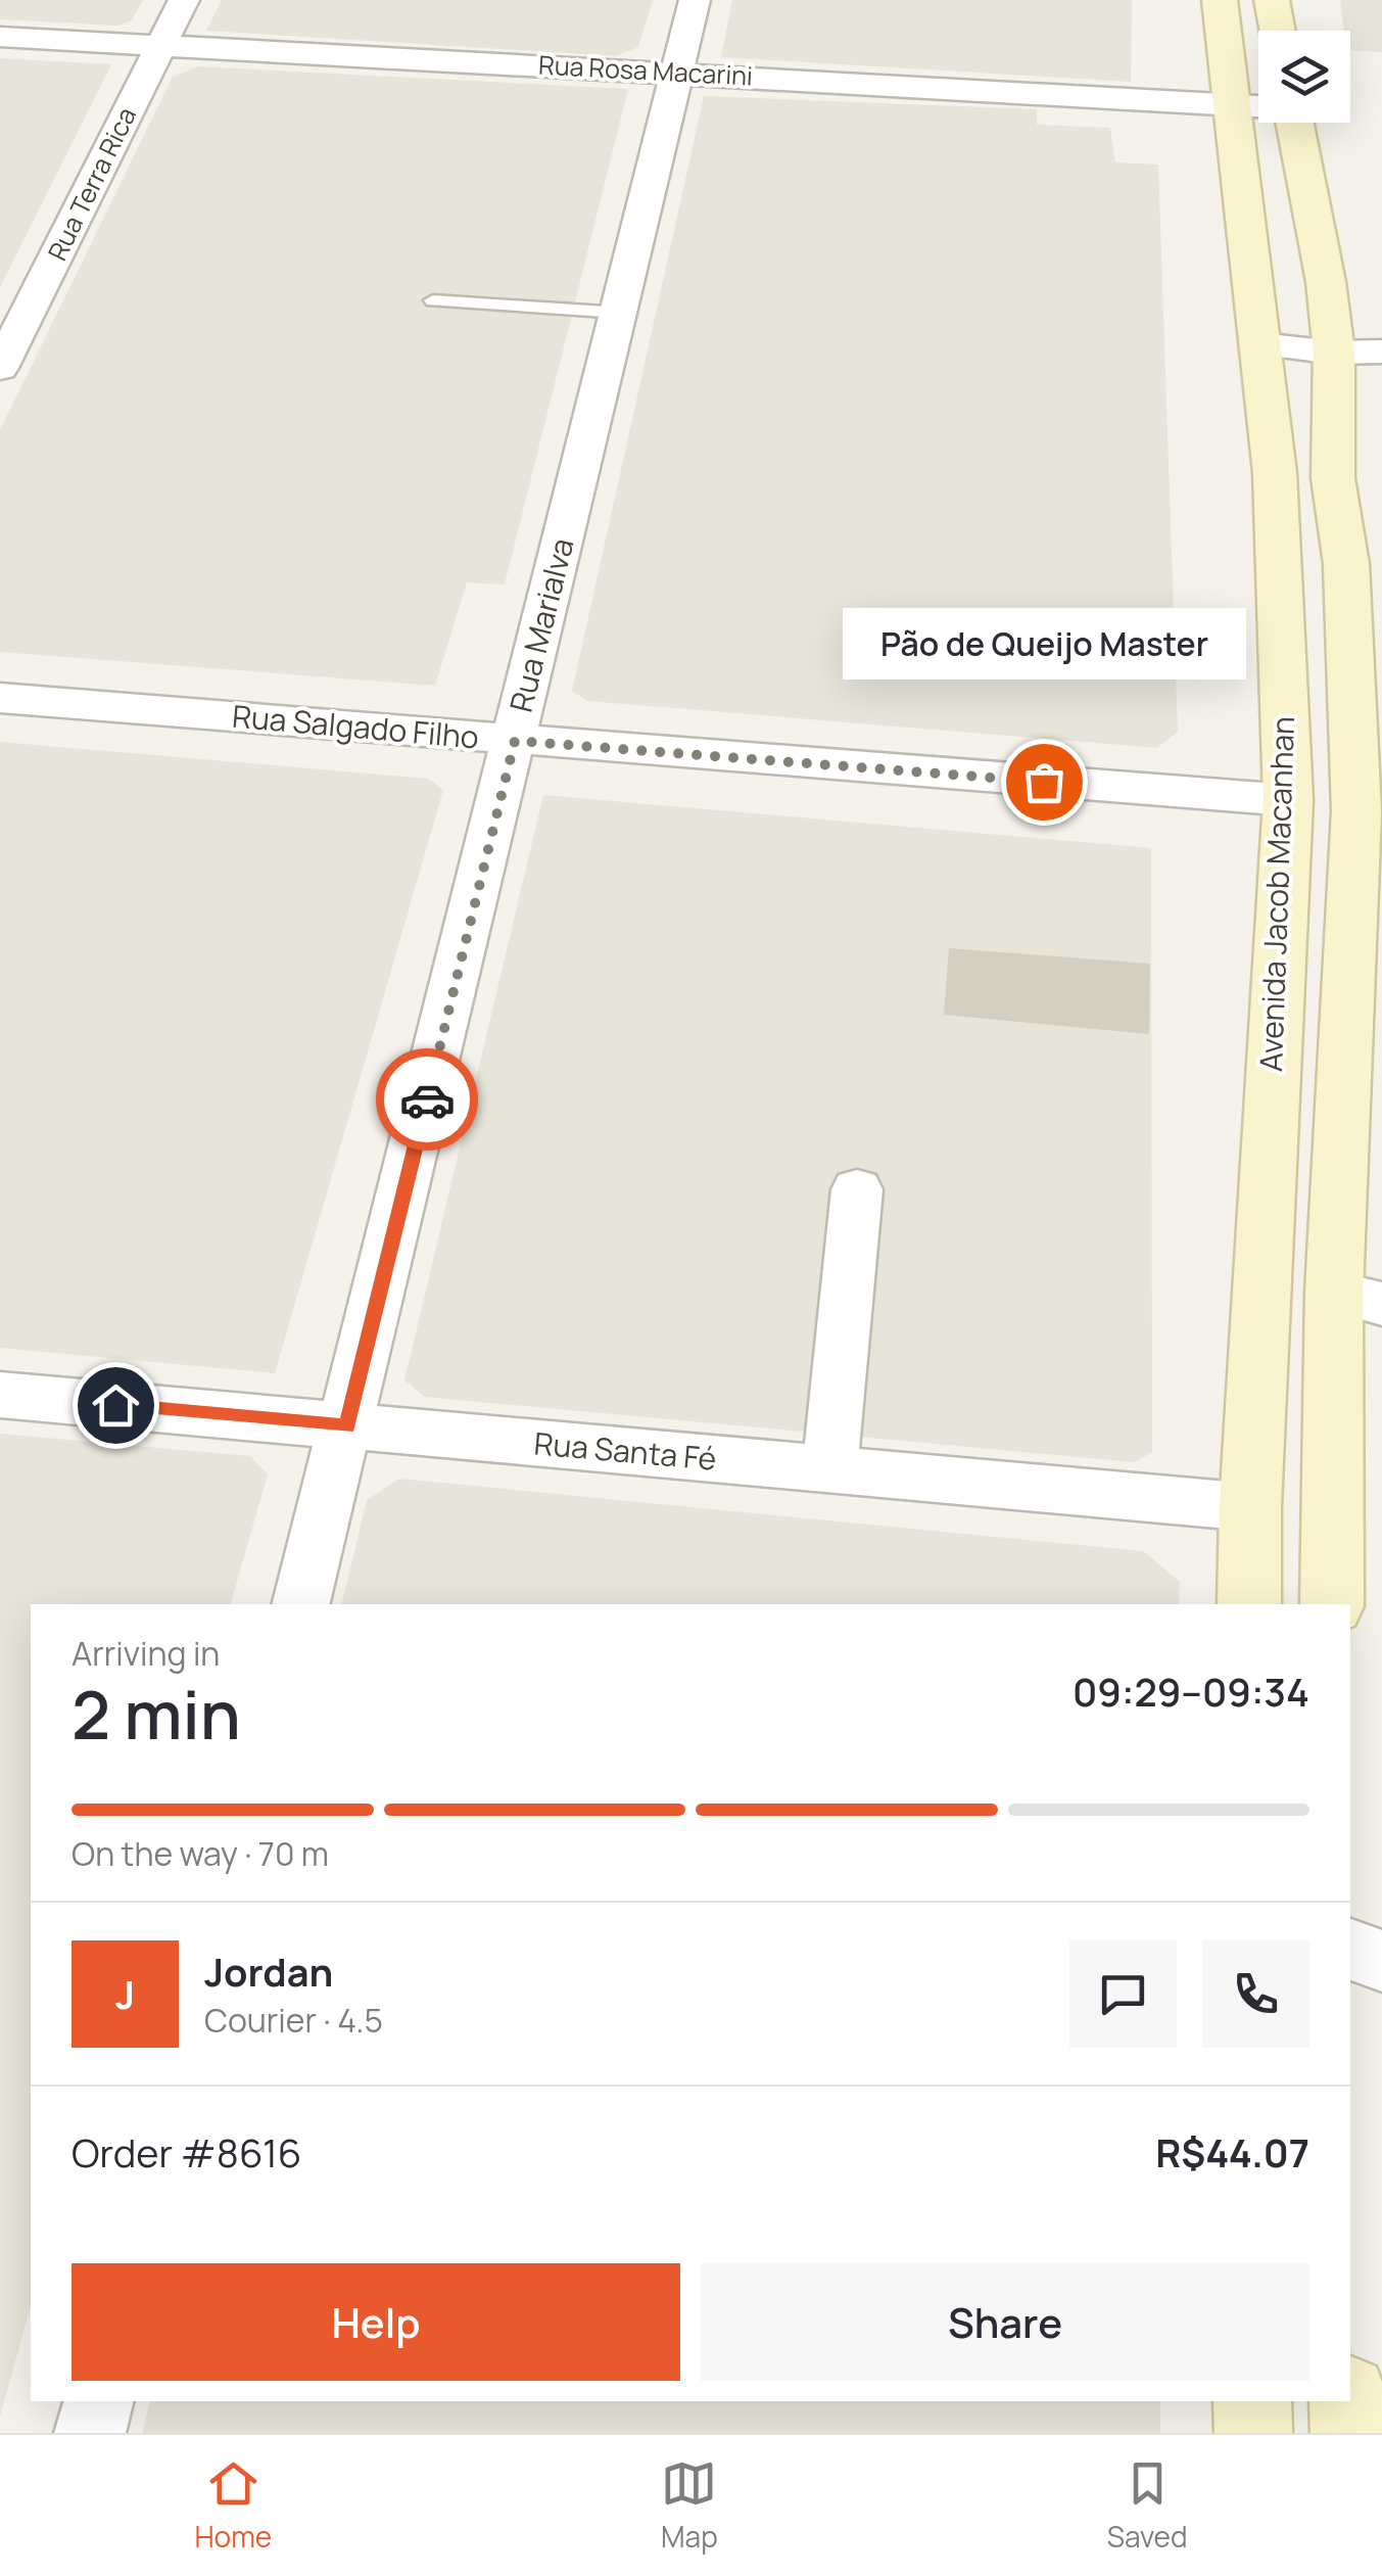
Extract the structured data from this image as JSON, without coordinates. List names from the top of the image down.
{
  "streets": {
    "main road": ["Rua Salgado Filho", "Avenida Jacob Macanhan"],
    "street": [
      "Rua Rosa Macarini",
      "Rua Terra Rica",
      "Rua Marialva",
      "Rua Santa Fé"
    ]
  },
  "crossings": [
    ["Rua Rosa Macarini", "Rua Terra Rica"],
    ["Rua Rosa Macarini", "Rua Marialva"],
    ["Rua Rosa Macarini", "Avenida Jacob Macanhan"],
    ["Rua Marialva", "Rua Salgado Filho"],
    ["Rua Marialva", "Rua Santa Fé"],
    ["Rua Salgado Filho", "Avenida Jacob Macanhan"],
    ["Avenida Jacob Macanhan", "Rua Santa Fé"]
  ],
  "places": ["Pão de Queijo Master"],
  "page": {
    "bubble": "Pão de Queijo Master",
    "heading": ["2 min", "Arriving in", "09:29–09:34"],
    "panel": [
      "Jordan",
      "Courier · 4.5",
      "Order #8616",
      "R$44.07"
    ],
    "bar": "On the way · 70 m",
    "round": "J",
    "buttons": ["Help", "Share"],
    "tabs": ["Home", "Map", "Saved"]
  }
}
